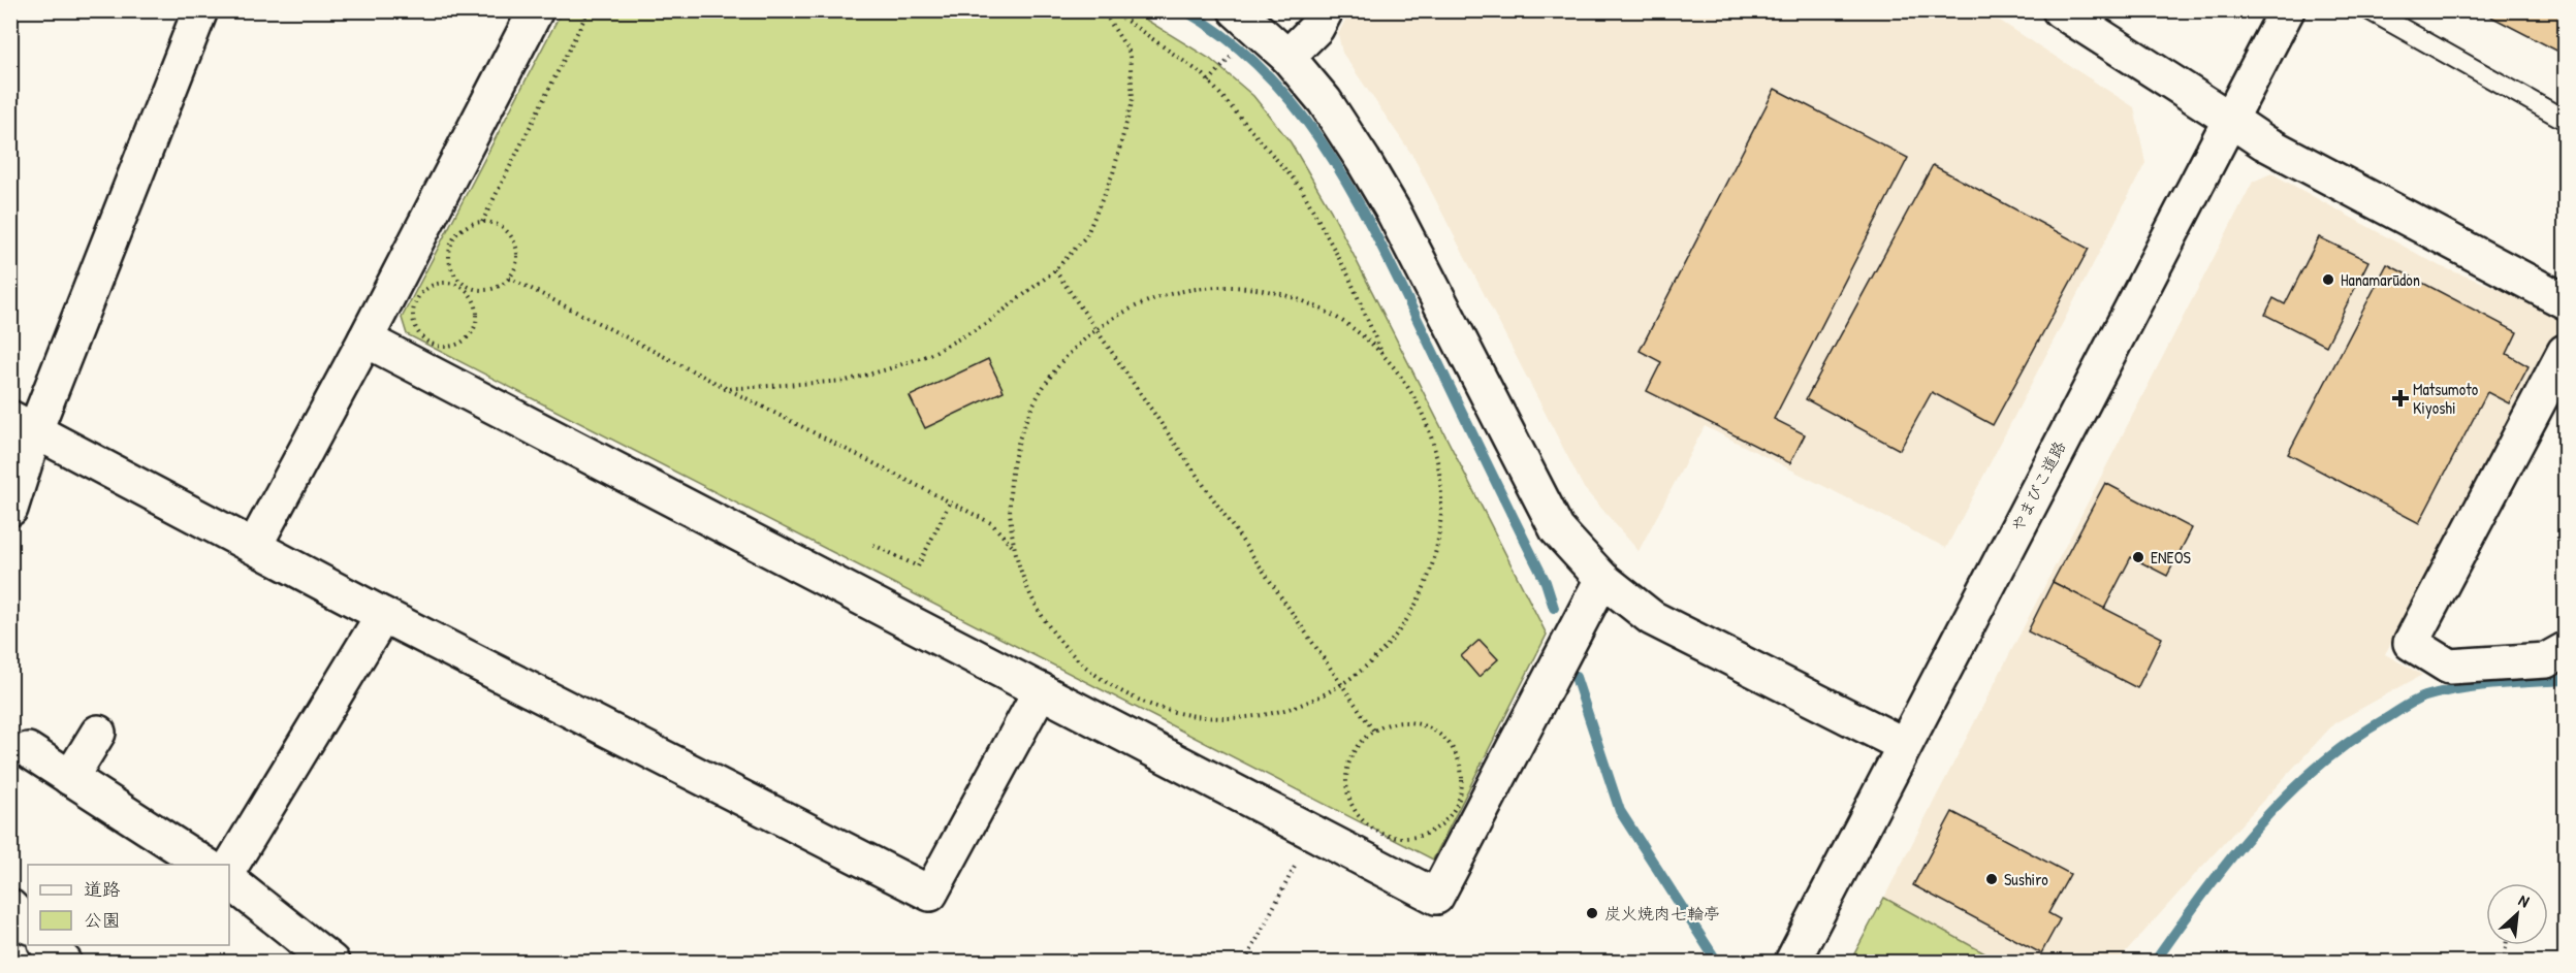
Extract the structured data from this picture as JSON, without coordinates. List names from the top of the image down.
{
  "streets": {
    "street": ["やまびこ道路"]
  },
  "places": {
    "other": [
      "Hanamarūdon",
      "ENEOS",
      "Sushiro",
      "炭火焼肉七輪亭"
    ],
    "health": ["Matsumoto Kiyoshi"]
  },
  "legend": ["道路", "公園"],
  "north": "top right"
}
